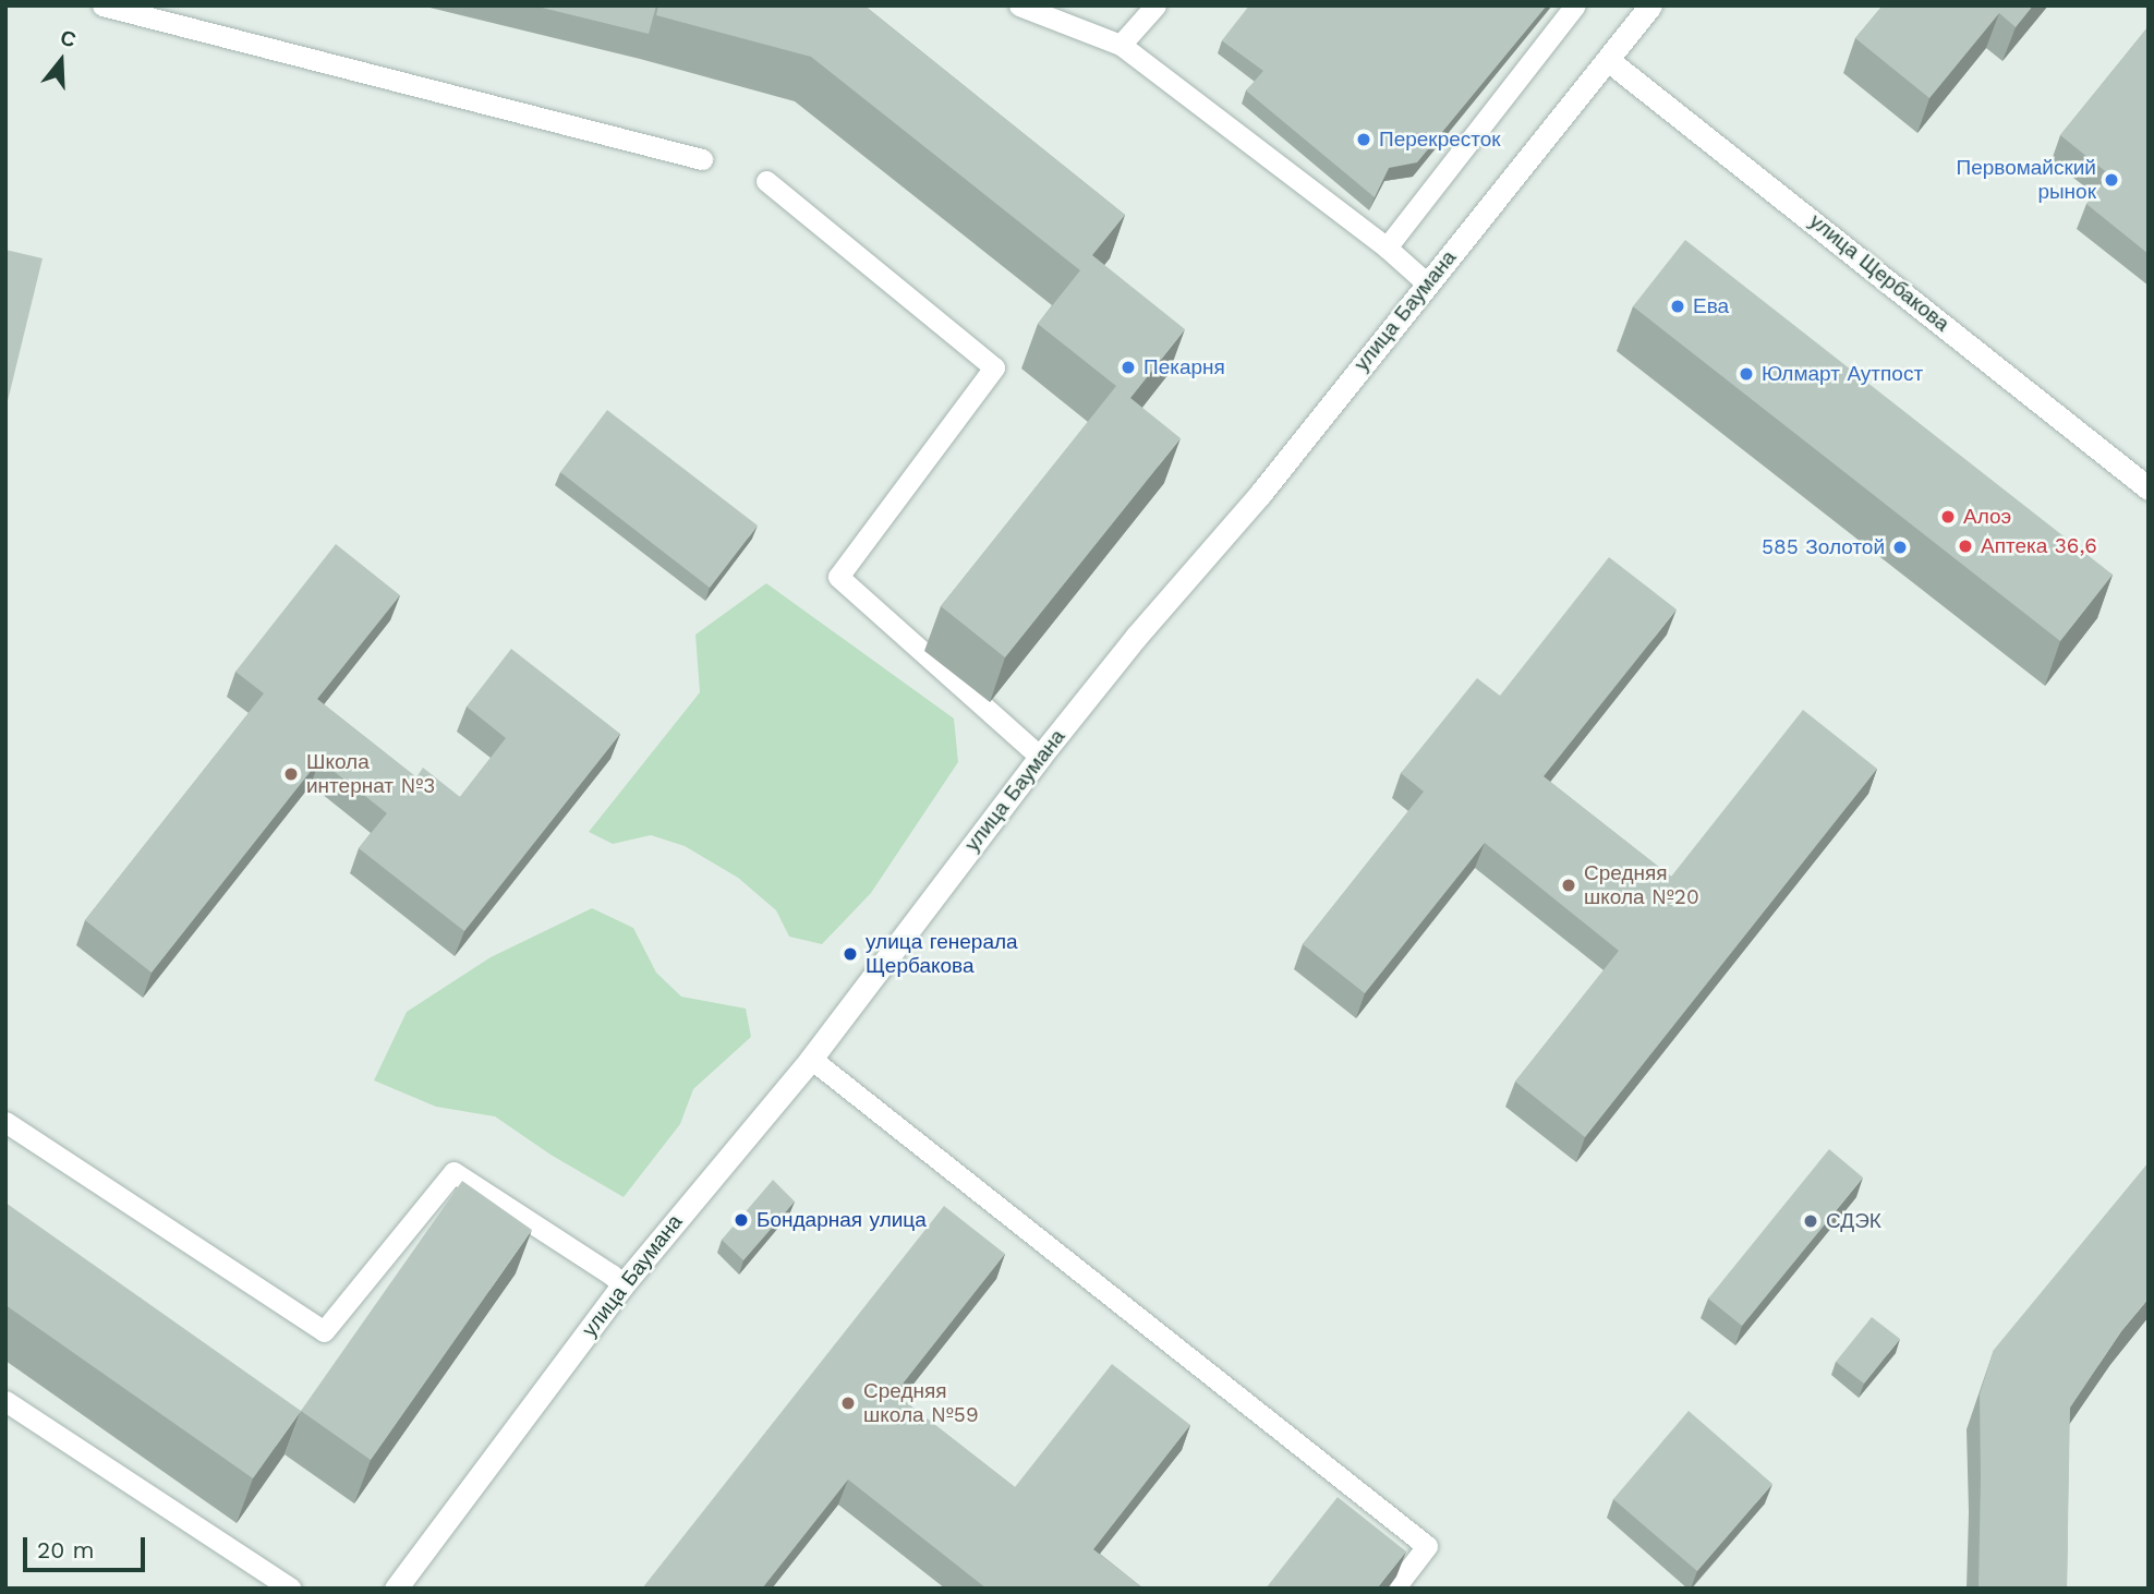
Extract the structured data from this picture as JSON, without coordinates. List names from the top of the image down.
{
  "streets": {
    "street": ["улица Щербакова", "улица Баумана"]
  },
  "crossings": [
    ["улица Щербакова", "улица Баумана"]
  ],
  "places": [
    "Перекресток",
    "Первомайский рынок",
    "Ева",
    "Пекарня",
    "Юлмарт Аутпост",
    "Алоэ",
    "Аптека 36,6",
    "585 Золотой",
    "Школа интернат №3",
    "Средняя школа №20",
    "улица генерала Щербакова",
    "Бондарная улица",
    "СДЭК",
    "Средняя школа №59"
  ],
  "scale_bar": "20 m",
  "north": "top"
}
